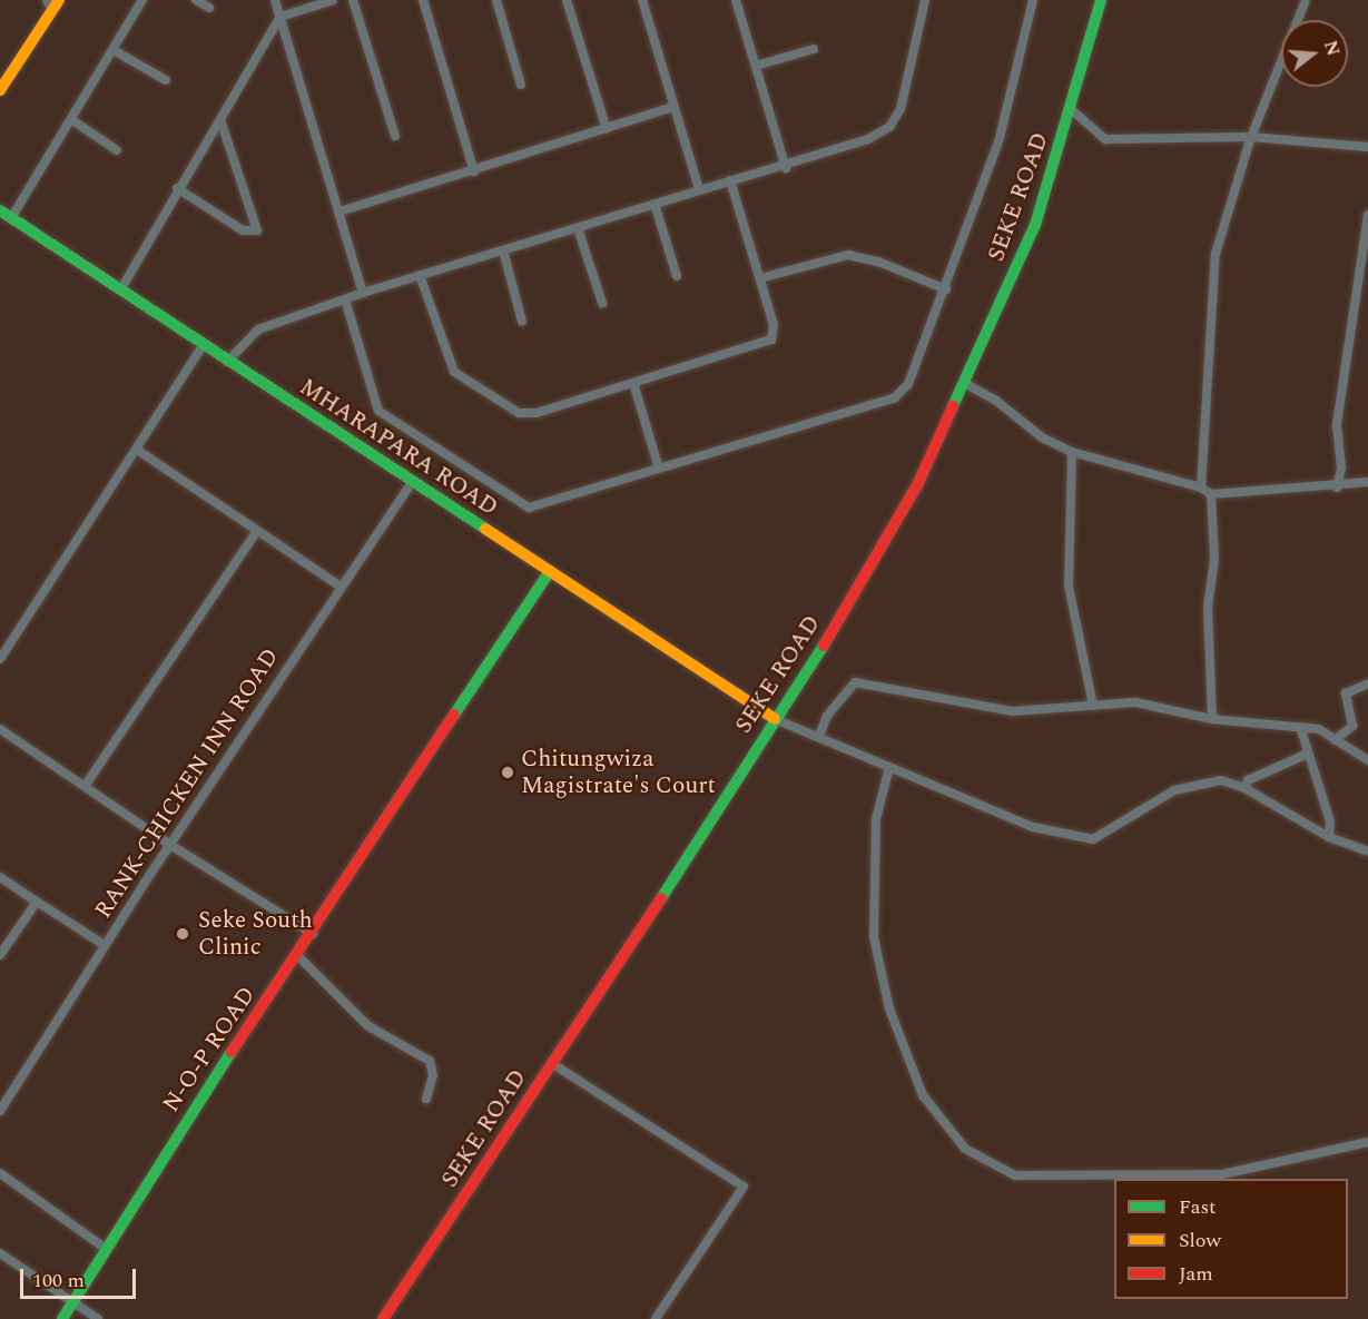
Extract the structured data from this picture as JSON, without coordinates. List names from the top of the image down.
{
  "streets": {
    "main road": ["SEKE ROAD", "MHARAPARA ROAD", "N-O-P ROAD"],
    "street": ["RANK-CHICKEN INN ROAD"]
  },
  "crossings": [
    ["SEKE ROAD", "MHARAPARA ROAD"],
    ["MHARAPARA ROAD", "RANK-CHICKEN INN ROAD"],
    ["MHARAPARA ROAD", "N-O-P ROAD"]
  ],
  "places": ["Chitungwiza Magistrate's Court", "Seke South Clinic"],
  "legend": ["Fast", "Slow", "Jam"],
  "scale_bar": "100 m",
  "north": "right"
}
